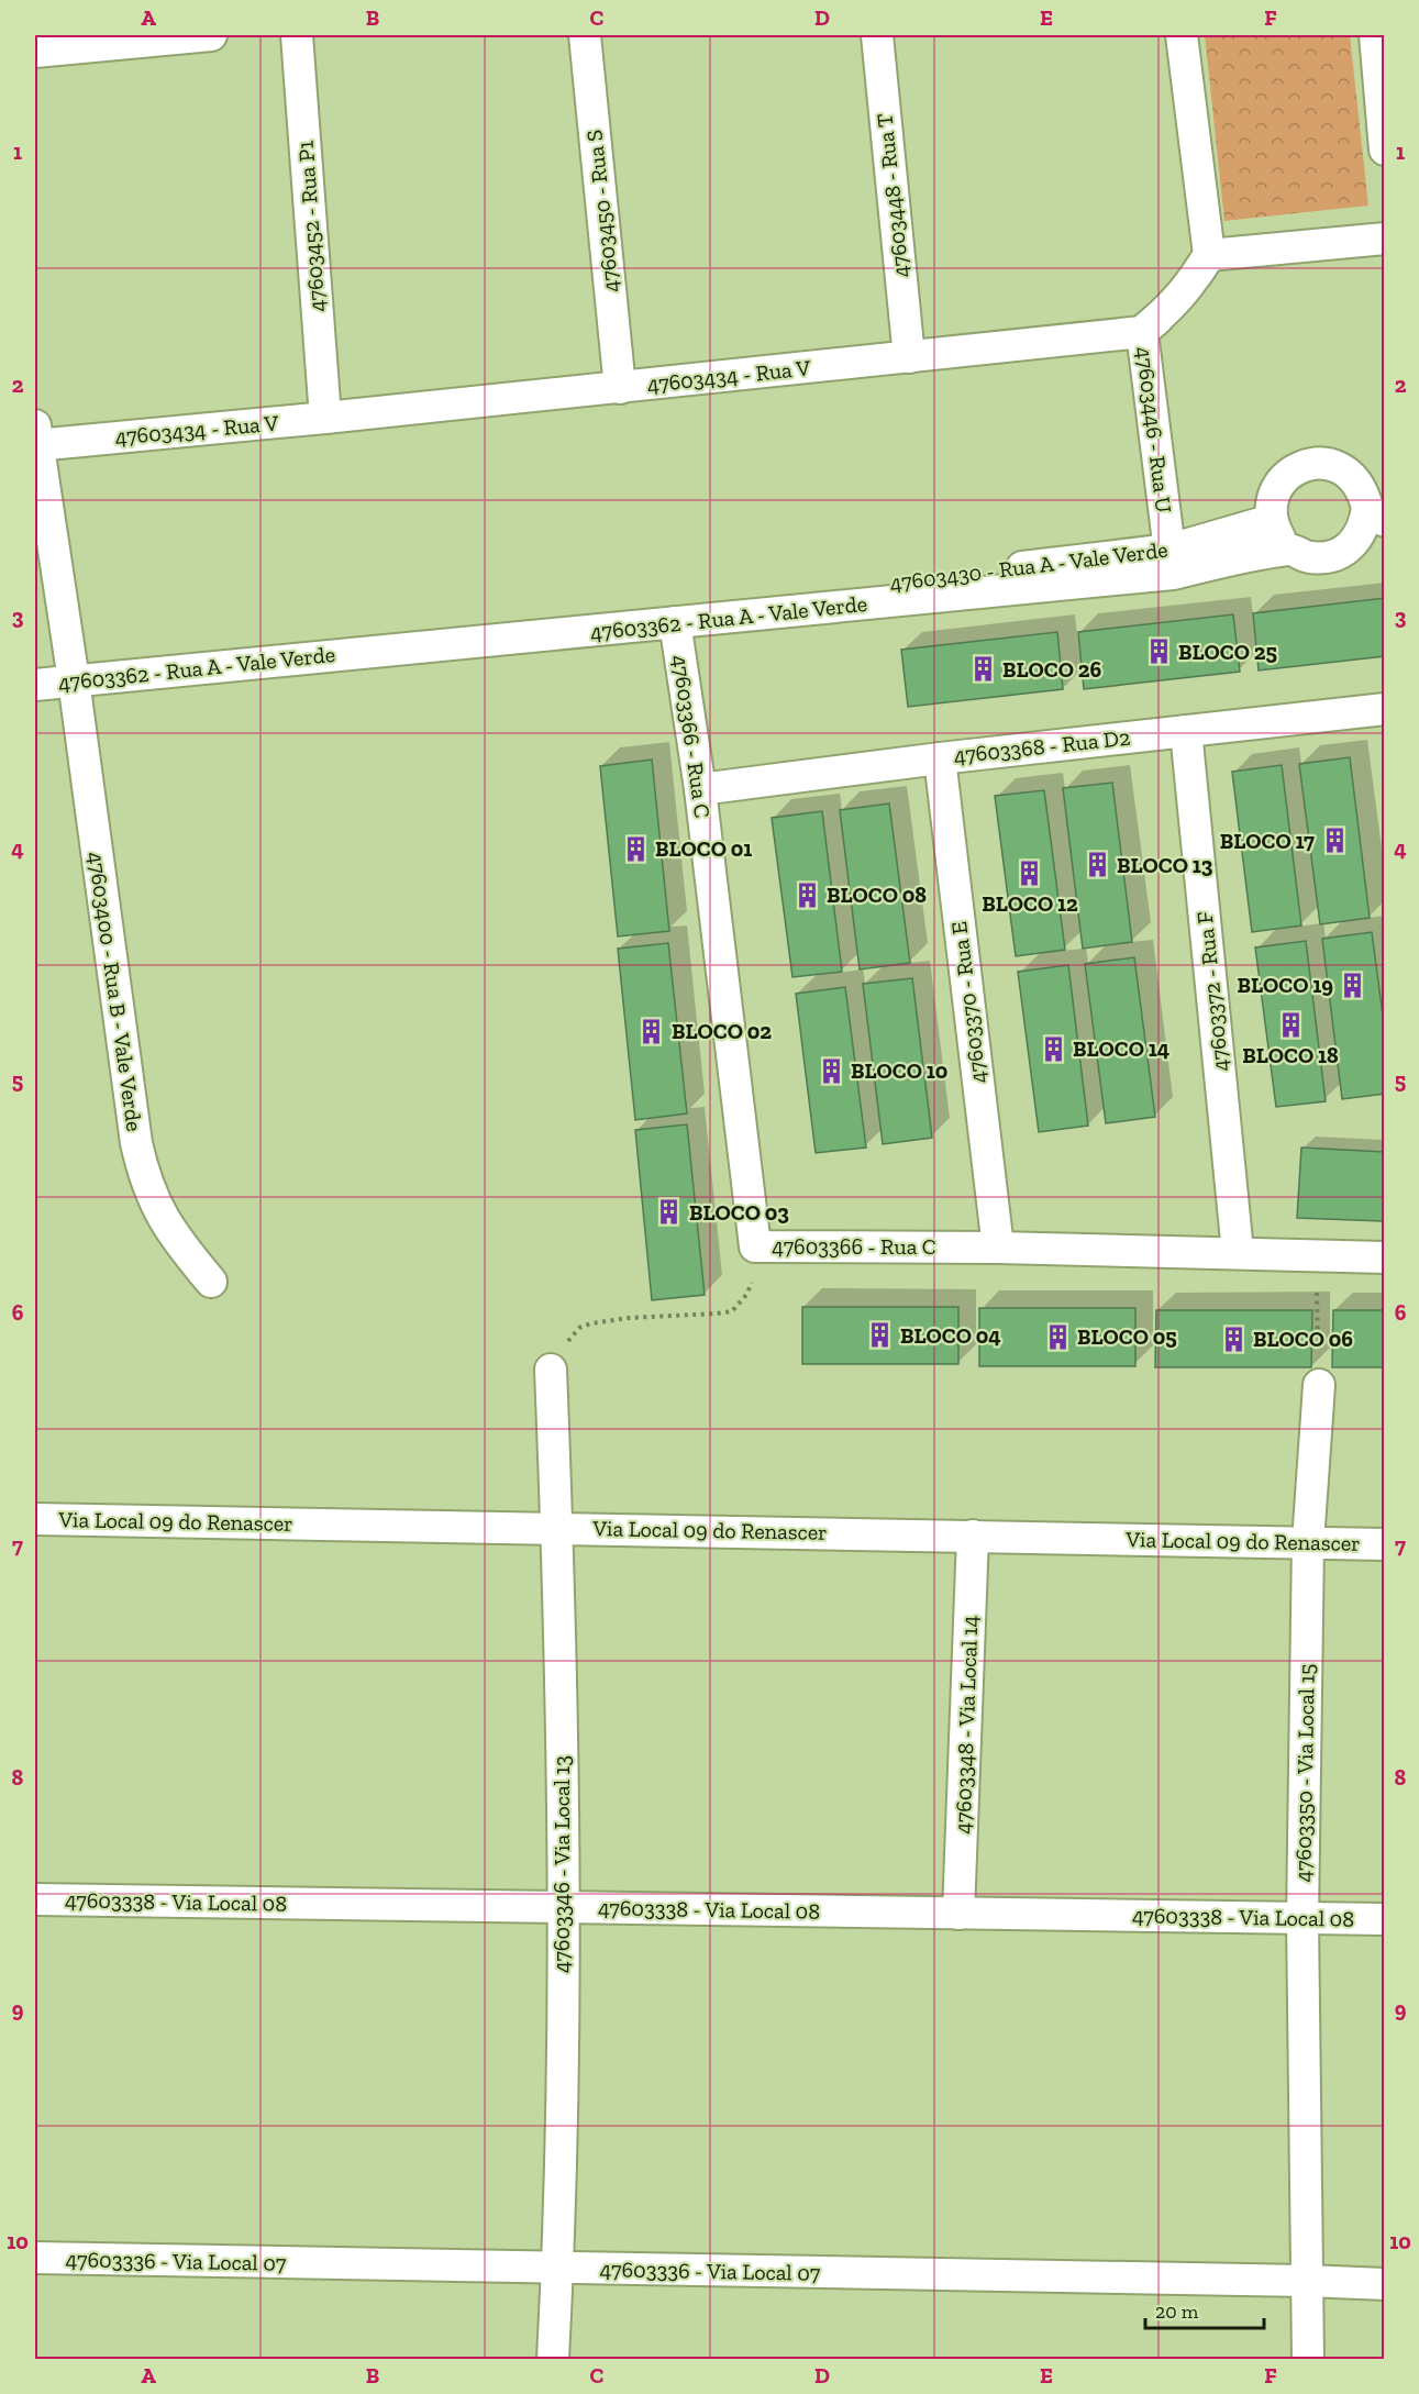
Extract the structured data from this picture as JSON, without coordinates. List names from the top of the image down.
{
  "streets": {
    "street": [
      "47603448 - Rua T",
      "47603450 - Rua S",
      "47603452 - Rua P1",
      "47603434 - Rua V",
      "47603446 - Rua U",
      "47603430 - Rua A - Vale Verde",
      "47603362 - Rua A - Vale Verde",
      "47603366 - Rua C",
      "47603368 - Rua D2",
      "47603400 - Rua B - Vale Verde",
      "47603372 - Rua F",
      "47603370 - Rua E",
      "Via Local 09 do Renascer",
      "47603348 - Via Local 14",
      "47603350 - Via Local 15",
      "47603346 - Via Local 13",
      "47603338 - Via Local 08",
      "47603336 - Via Local 07"
    ]
  },
  "crossings": [
    ["47603448 - Rua T", "47603434 - Rua V"],
    ["47603450 - Rua S", "47603434 - Rua V"],
    ["47603452 - Rua P1", "47603434 - Rua V"],
    ["47603434 - Rua V", "47603446 - Rua U"],
    ["47603434 - Rua V", "47603400 - Rua B - Vale Verde"],
    ["47603446 - Rua U", "47603430 - Rua A - Vale Verde"],
    ["47603446 - Rua U", "47603362 - Rua A - Vale Verde"],
    ["47603430 - Rua A - Vale Verde", "47603362 - Rua A - Vale Verde"],
    ["47603430 - Rua A - Vale Verde", "47603400 - Rua B - Vale Verde"],
    ["47603362 - Rua A - Vale Verde", "47603366 - Rua C"],
    ["47603362 - Rua A - Vale Verde", "47603400 - Rua B - Vale Verde"],
    ["47603366 - Rua C", "47603368 - Rua D2"],
    ["47603366 - Rua C", "47603372 - Rua F"],
    ["47603366 - Rua C", "47603370 - Rua E"],
    ["47603368 - Rua D2", "47603372 - Rua F"],
    ["47603368 - Rua D2", "47603370 - Rua E"],
    ["Via Local 09 do Renascer", "47603348 - Via Local 14"],
    ["Via Local 09 do Renascer", "47603350 - Via Local 15"],
    ["Via Local 09 do Renascer", "47603346 - Via Local 13"],
    ["47603348 - Via Local 14", "47603338 - Via Local 08"],
    ["47603350 - Via Local 15", "47603338 - Via Local 08"],
    ["47603350 - Via Local 15", "47603336 - Via Local 07"],
    ["47603346 - Via Local 13", "47603338 - Via Local 08"],
    ["47603346 - Via Local 13", "47603336 - Via Local 07"]
  ],
  "places": {
    "building": [
      "BLOCO 25",
      "BLOCO 26",
      "BLOCO 17",
      "BLOCO 01",
      "BLOCO 13",
      "BLOCO 12",
      "BLOCO 08",
      "BLOCO 19",
      "BLOCO 18",
      "BLOCO 02",
      "BLOCO 14",
      "BLOCO 10",
      "BLOCO 03",
      "BLOCO 04",
      "BLOCO 05",
      "BLOCO 06"
    ]
  },
  "scale_bar": "20 m",
  "grid": {
    "columns": [
      "A",
      "B",
      "C",
      "D",
      "E",
      "F"
    ],
    "rows": [
      "1",
      "2",
      "3",
      "4",
      "5",
      "6",
      "7",
      "8",
      "9",
      "10"
    ]
  }
}
